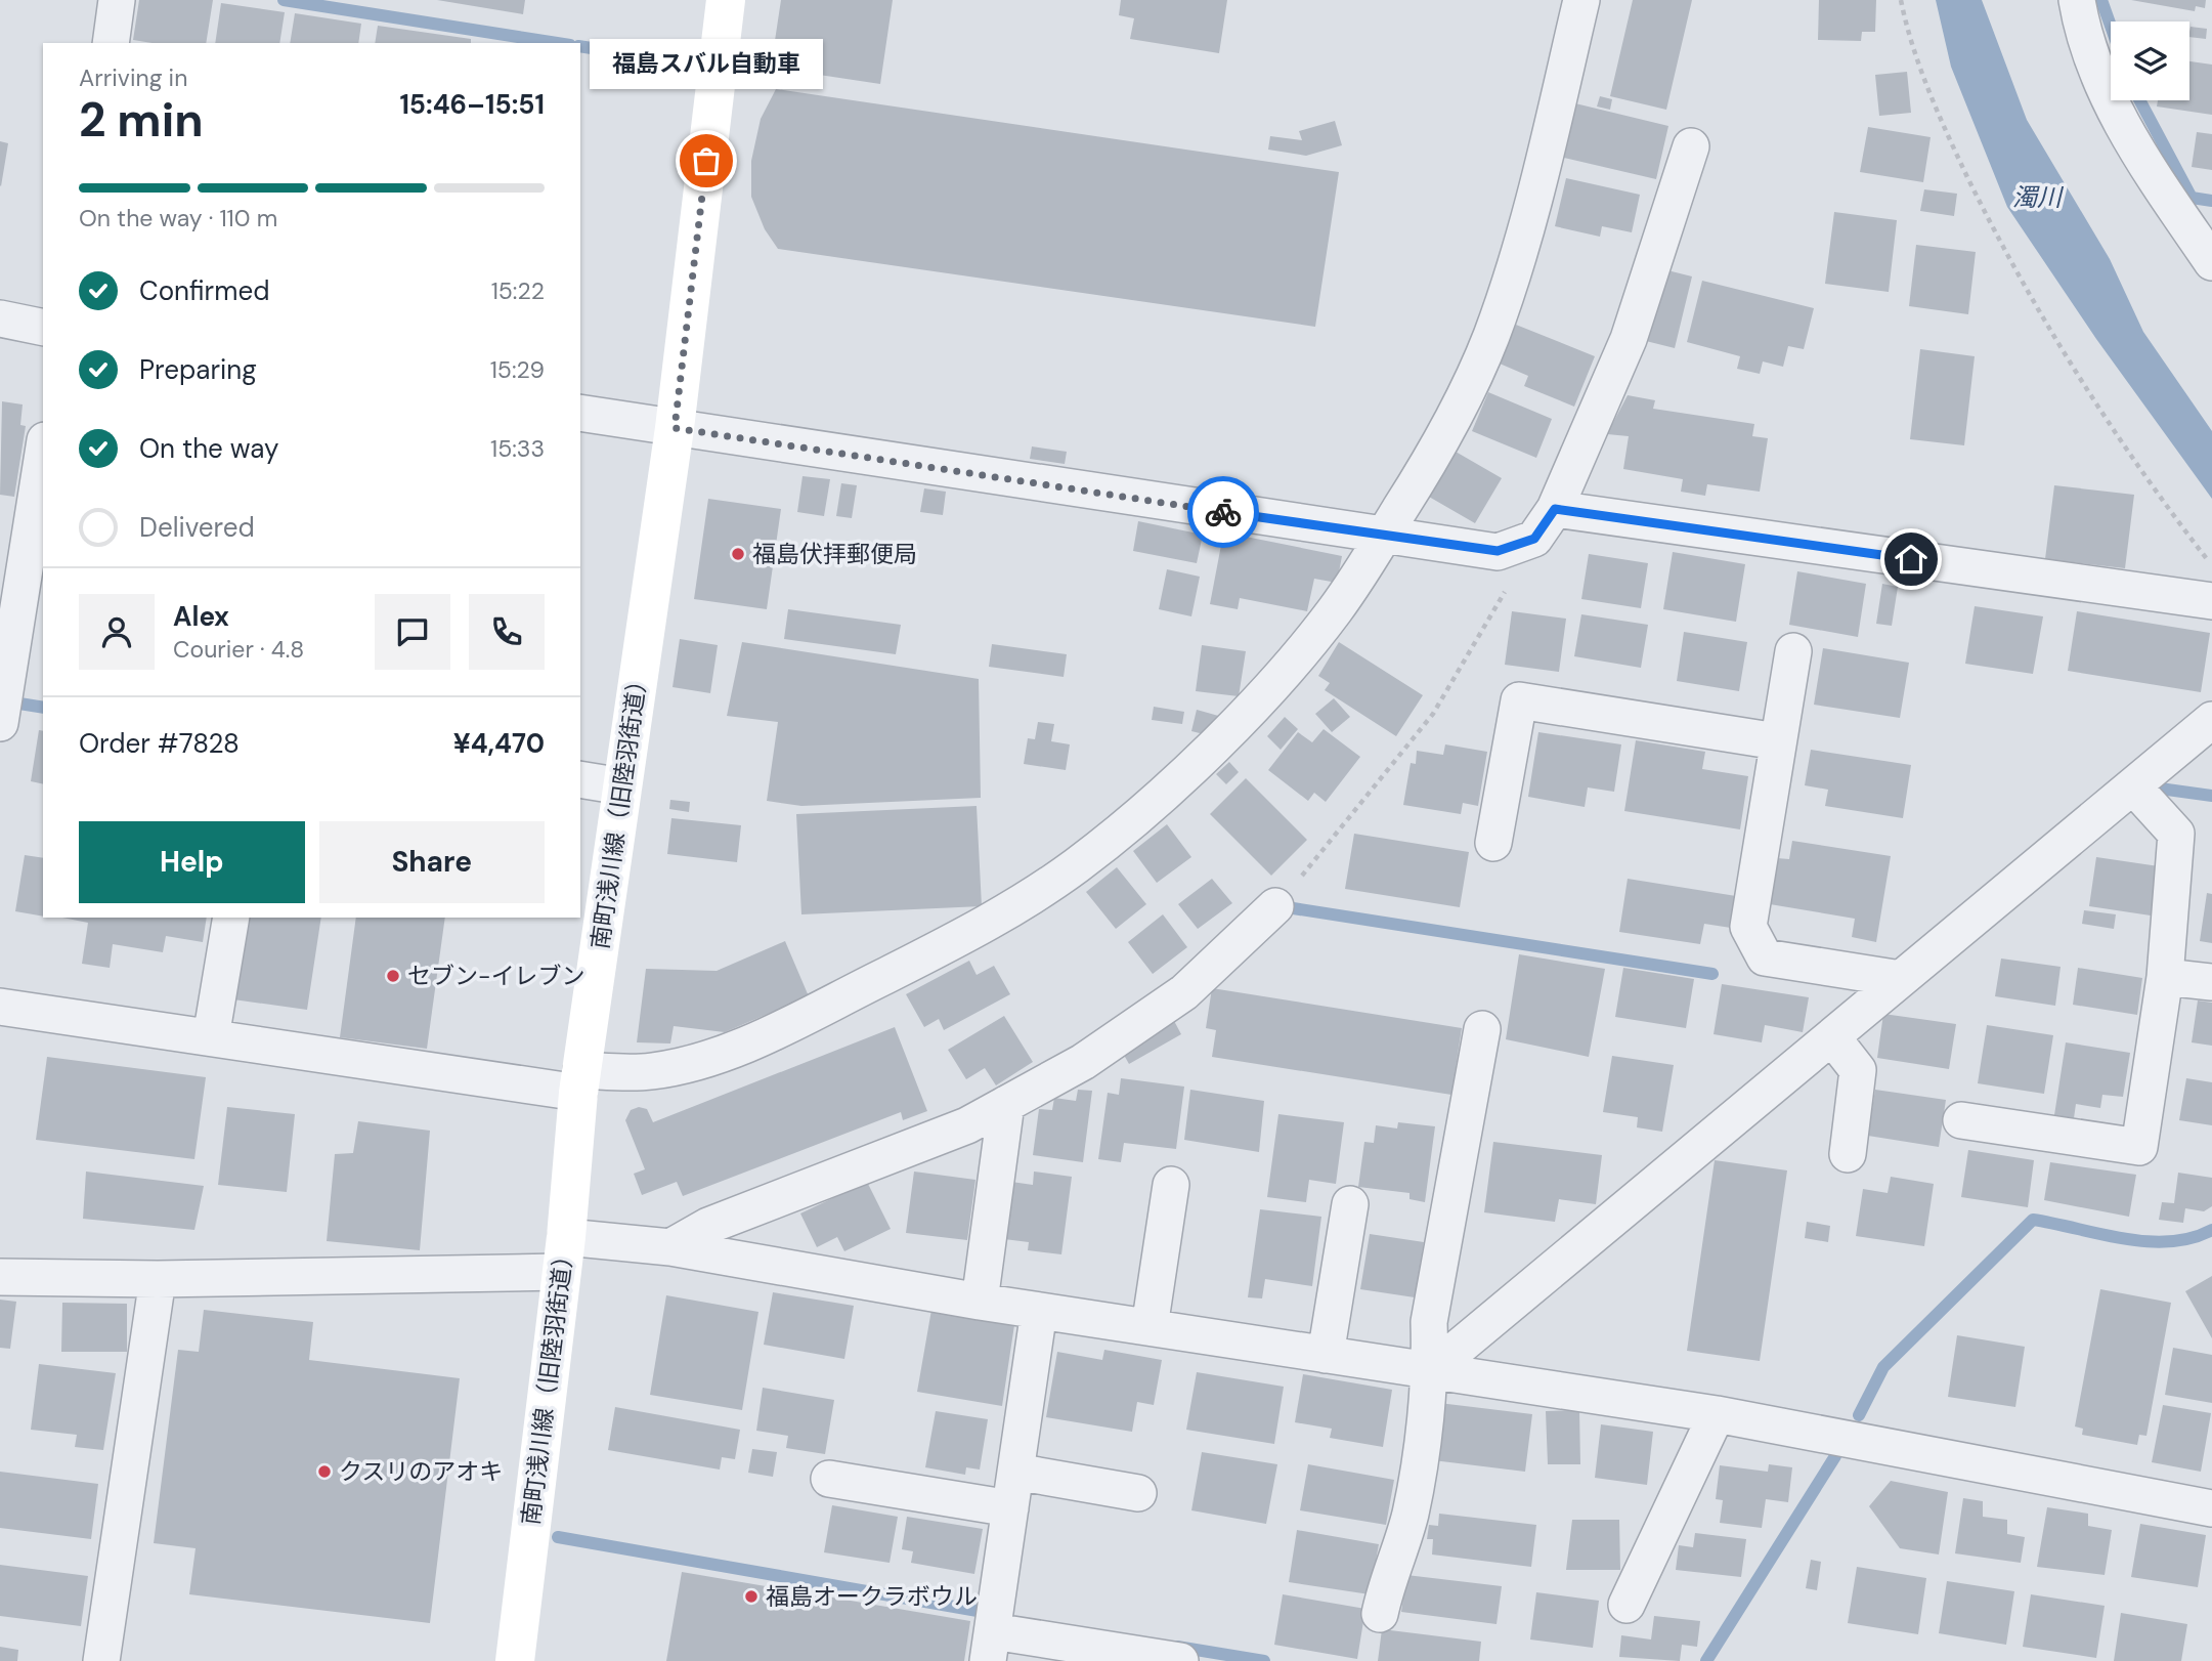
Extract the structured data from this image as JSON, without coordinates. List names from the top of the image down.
{
  "streets": {
    "street": ["南町浅川線（旧陸羽街道）"]
  },
  "water": ["濁川"],
  "places": [
    "福島スバル自動車",
    "福島伏拝郵便局",
    "セブン-イレブン",
    "クスリのアオキ",
    "福島オークラボウル"
  ],
  "page": {
    "bubble": "福島スバル自動車",
    "heading": ["2 min", "Arriving in", "15:46–15:51"],
    "panel": [
      "Alex",
      "Courier · 4.8",
      "Order #7828",
      "¥4,470"
    ],
    "bar": "On the way · 110 m",
    "list": [
      ["Confirmed", "15:22"],
      ["Preparing", "15:29"],
      ["On the way", "15:33"],
      "Delivered"
    ],
    "buttons": ["Help", "Share"]
  }
}
